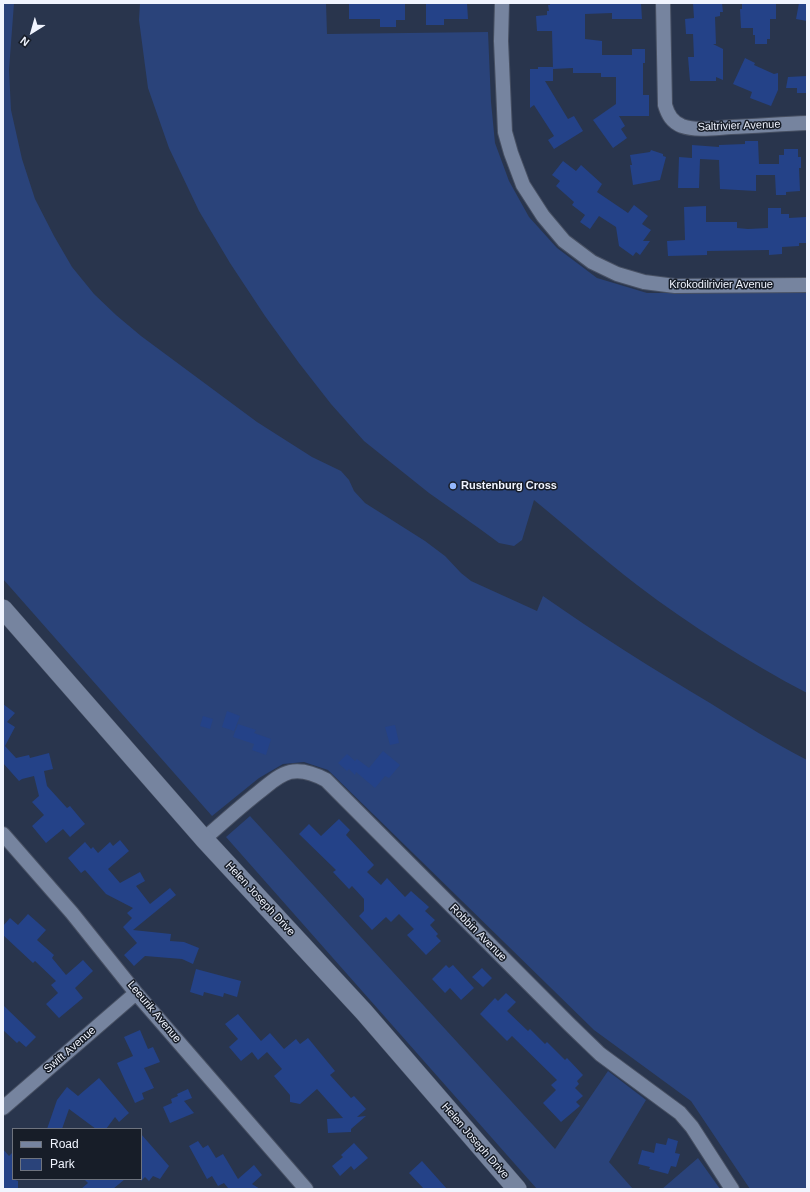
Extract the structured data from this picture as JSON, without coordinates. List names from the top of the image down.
{
  "streets": {
    "street": [
      "Saltrivier Avenue",
      "Krokodilrivier Avenue",
      "Helen Joseph Drive",
      "Robbin Avenue",
      "Leeurik Avenue",
      "Swift Avenue"
    ]
  },
  "crossings": [
    ["Helen Joseph Drive", "Robbin Avenue"],
    ["Leeurik Avenue", "Swift Avenue"]
  ],
  "places": ["Rustenburg Cross"],
  "legend": ["Road", "Park"],
  "north": "bottom left"
}
